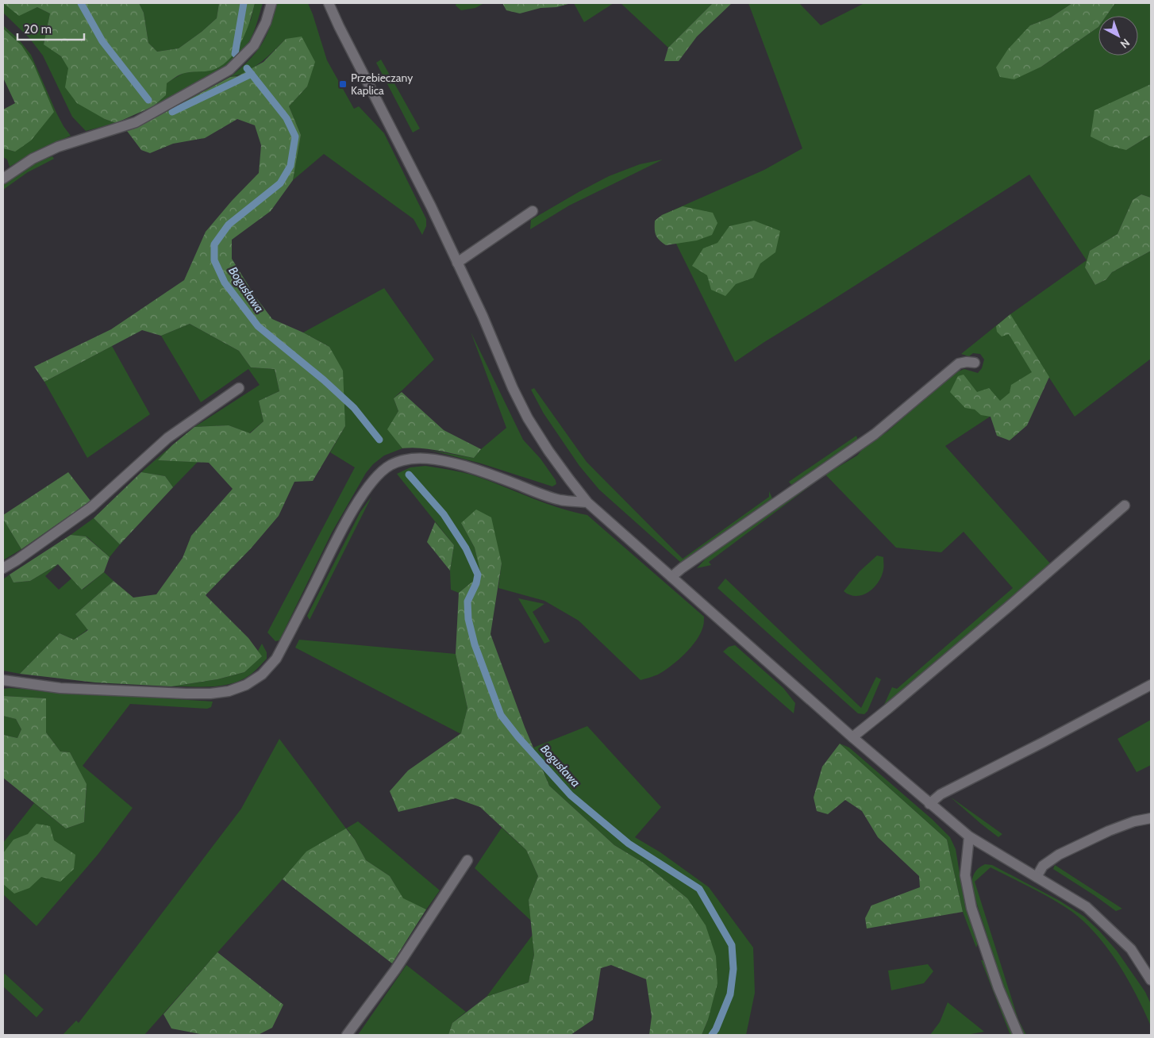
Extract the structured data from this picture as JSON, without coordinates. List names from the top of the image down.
{
  "water": ["Bogusława"],
  "places": {
    "transit": ["Przebieczany Kaplica"]
  },
  "scale_bar": "20 m",
  "north": "bottom right"
}
